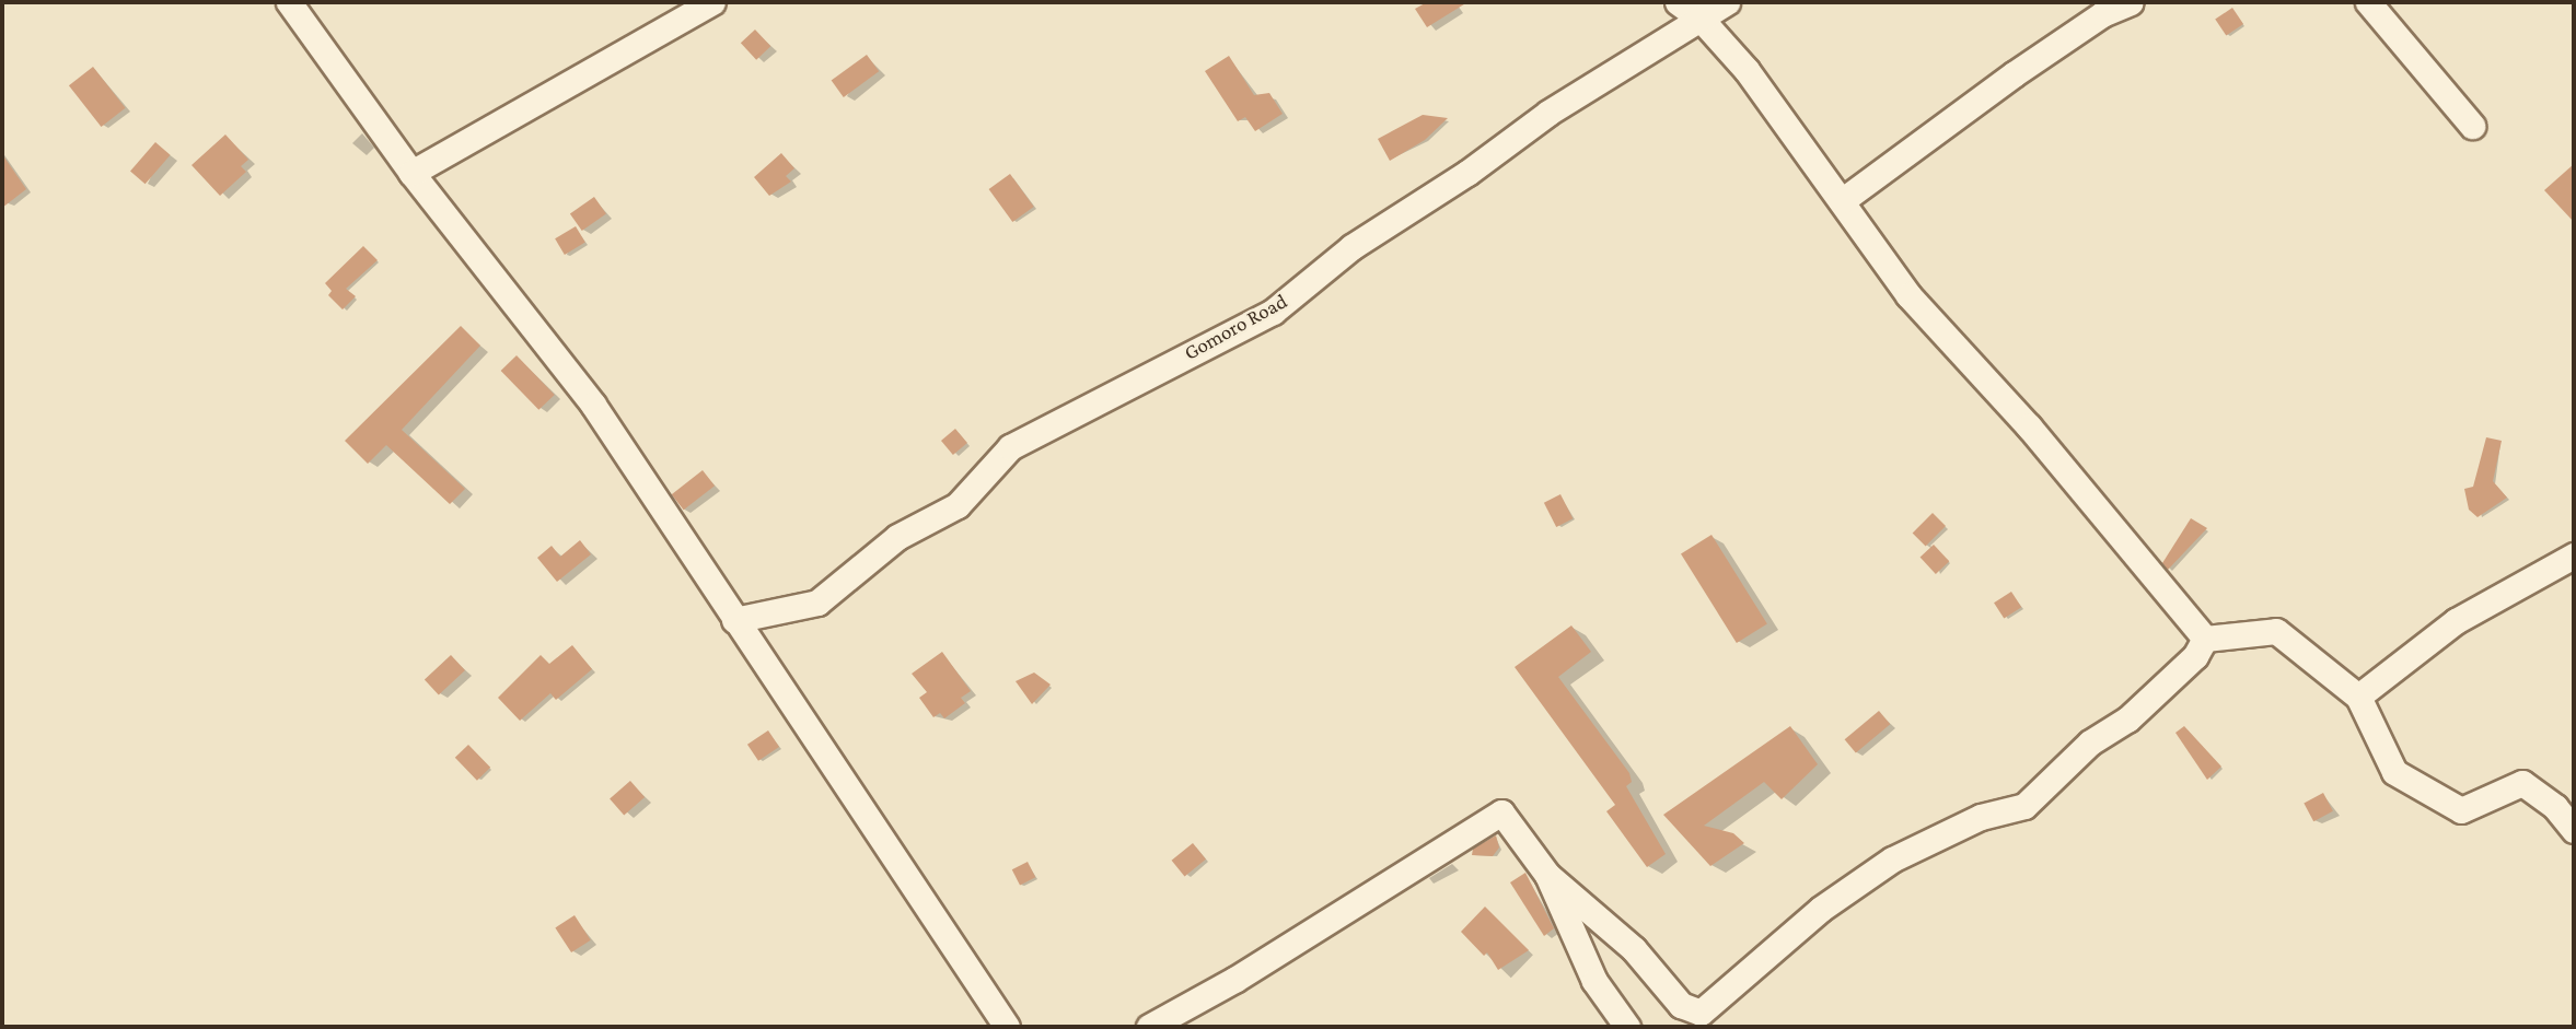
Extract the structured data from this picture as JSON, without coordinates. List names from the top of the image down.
{
  "streets": {
    "street": ["Gomoro Road"]
  }
}
